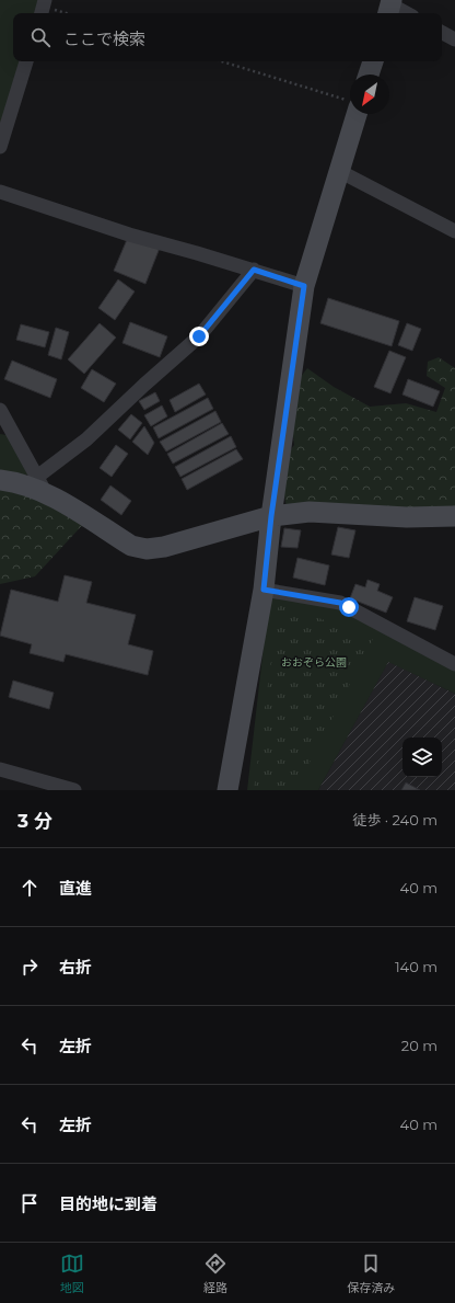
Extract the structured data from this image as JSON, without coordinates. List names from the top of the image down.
{
  "parks": ["おおぞら公園"],
  "north": "bottom left",
  "page": {
    "search": "ここで検索",
    "heading": ["3 分", "徒歩 · 240 m"],
    "list": [
      ["直進", "40 m"],
      ["右折", "140 m"],
      ["左折", "20 m"],
      ["左折", "40 m"],
      "目的地に到着"
    ],
    "nav": ["地図", "経路", "保存済み"]
  }
}
